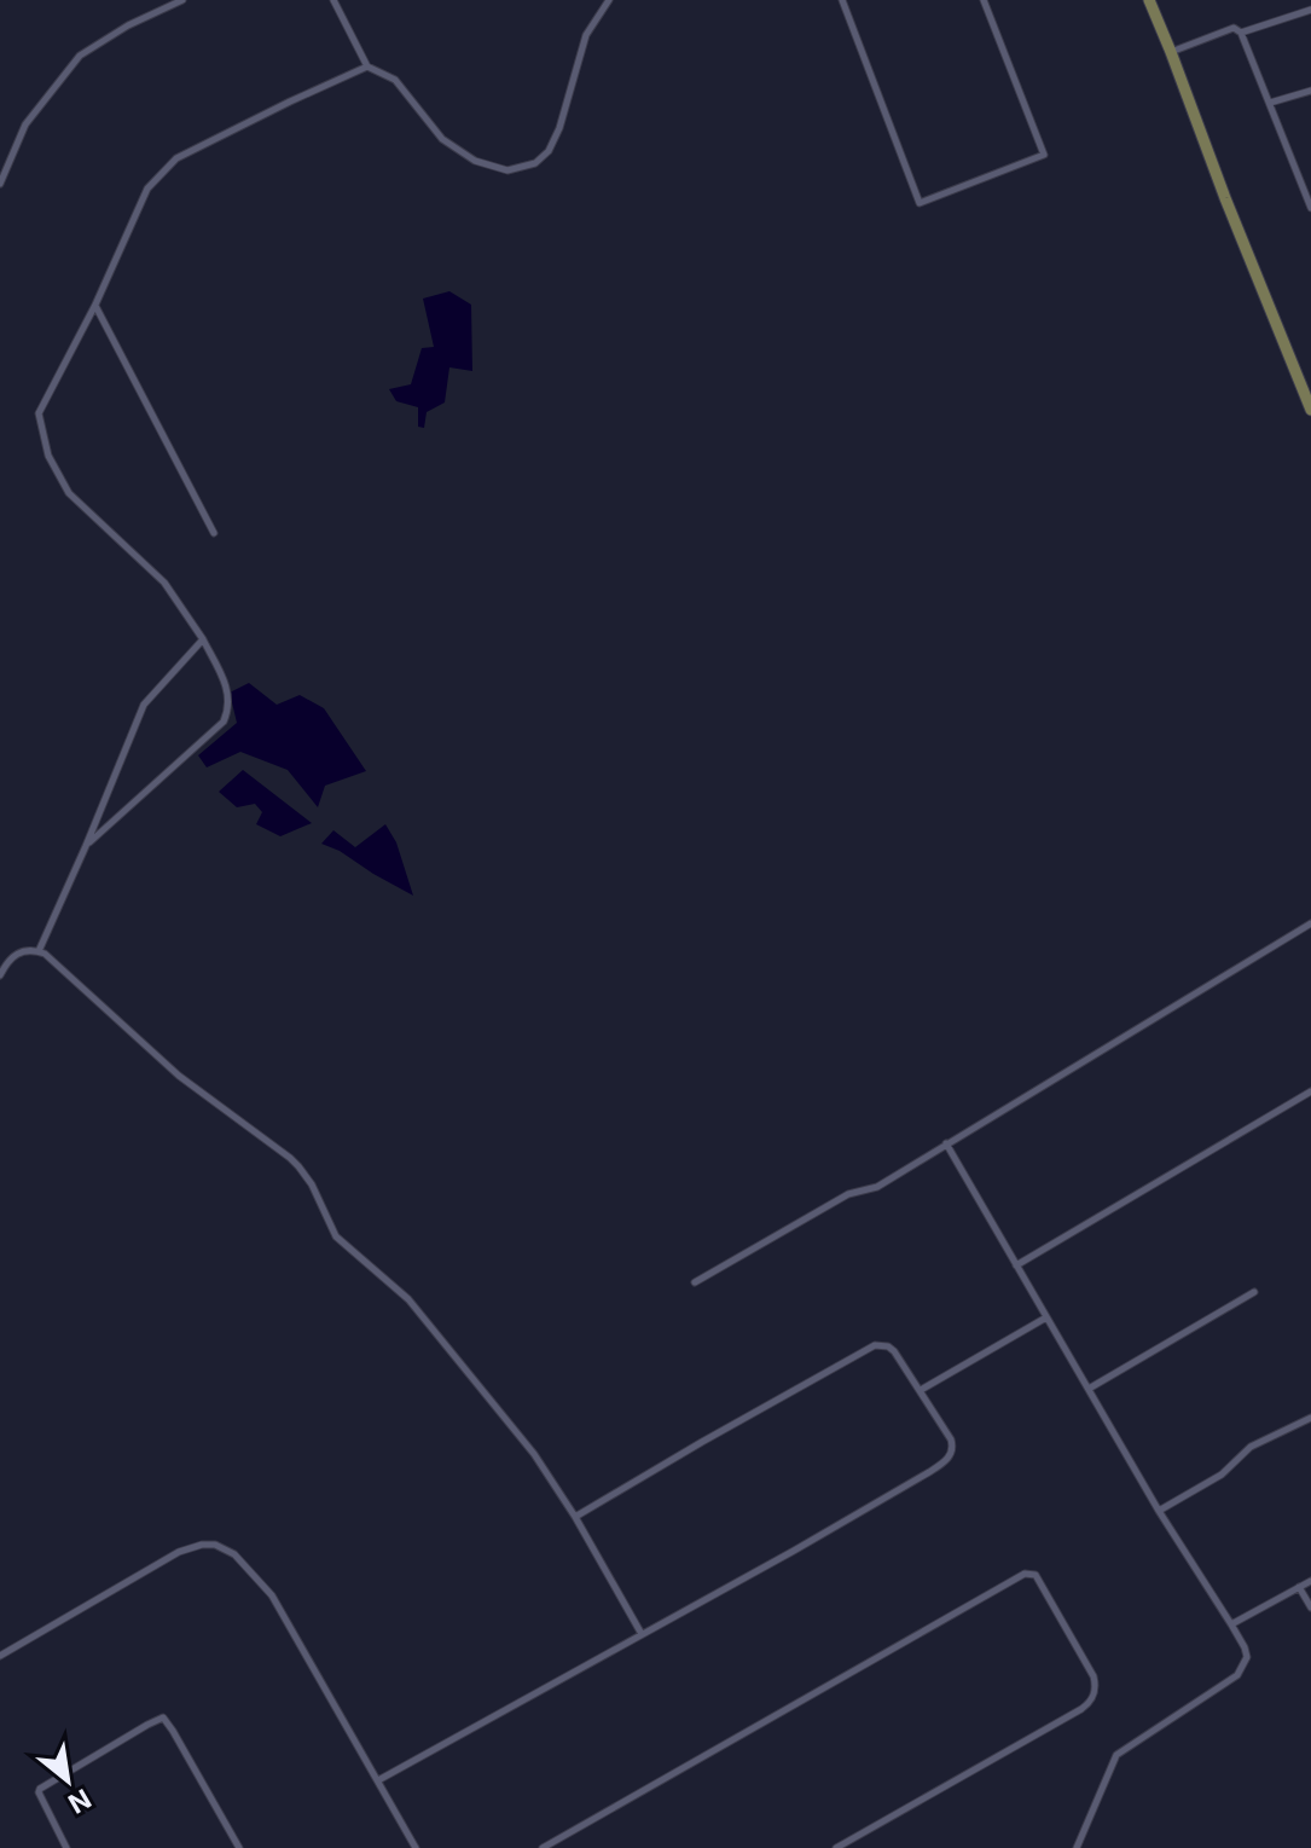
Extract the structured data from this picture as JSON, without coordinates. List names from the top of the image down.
{
  "north": "bottom right"
}
